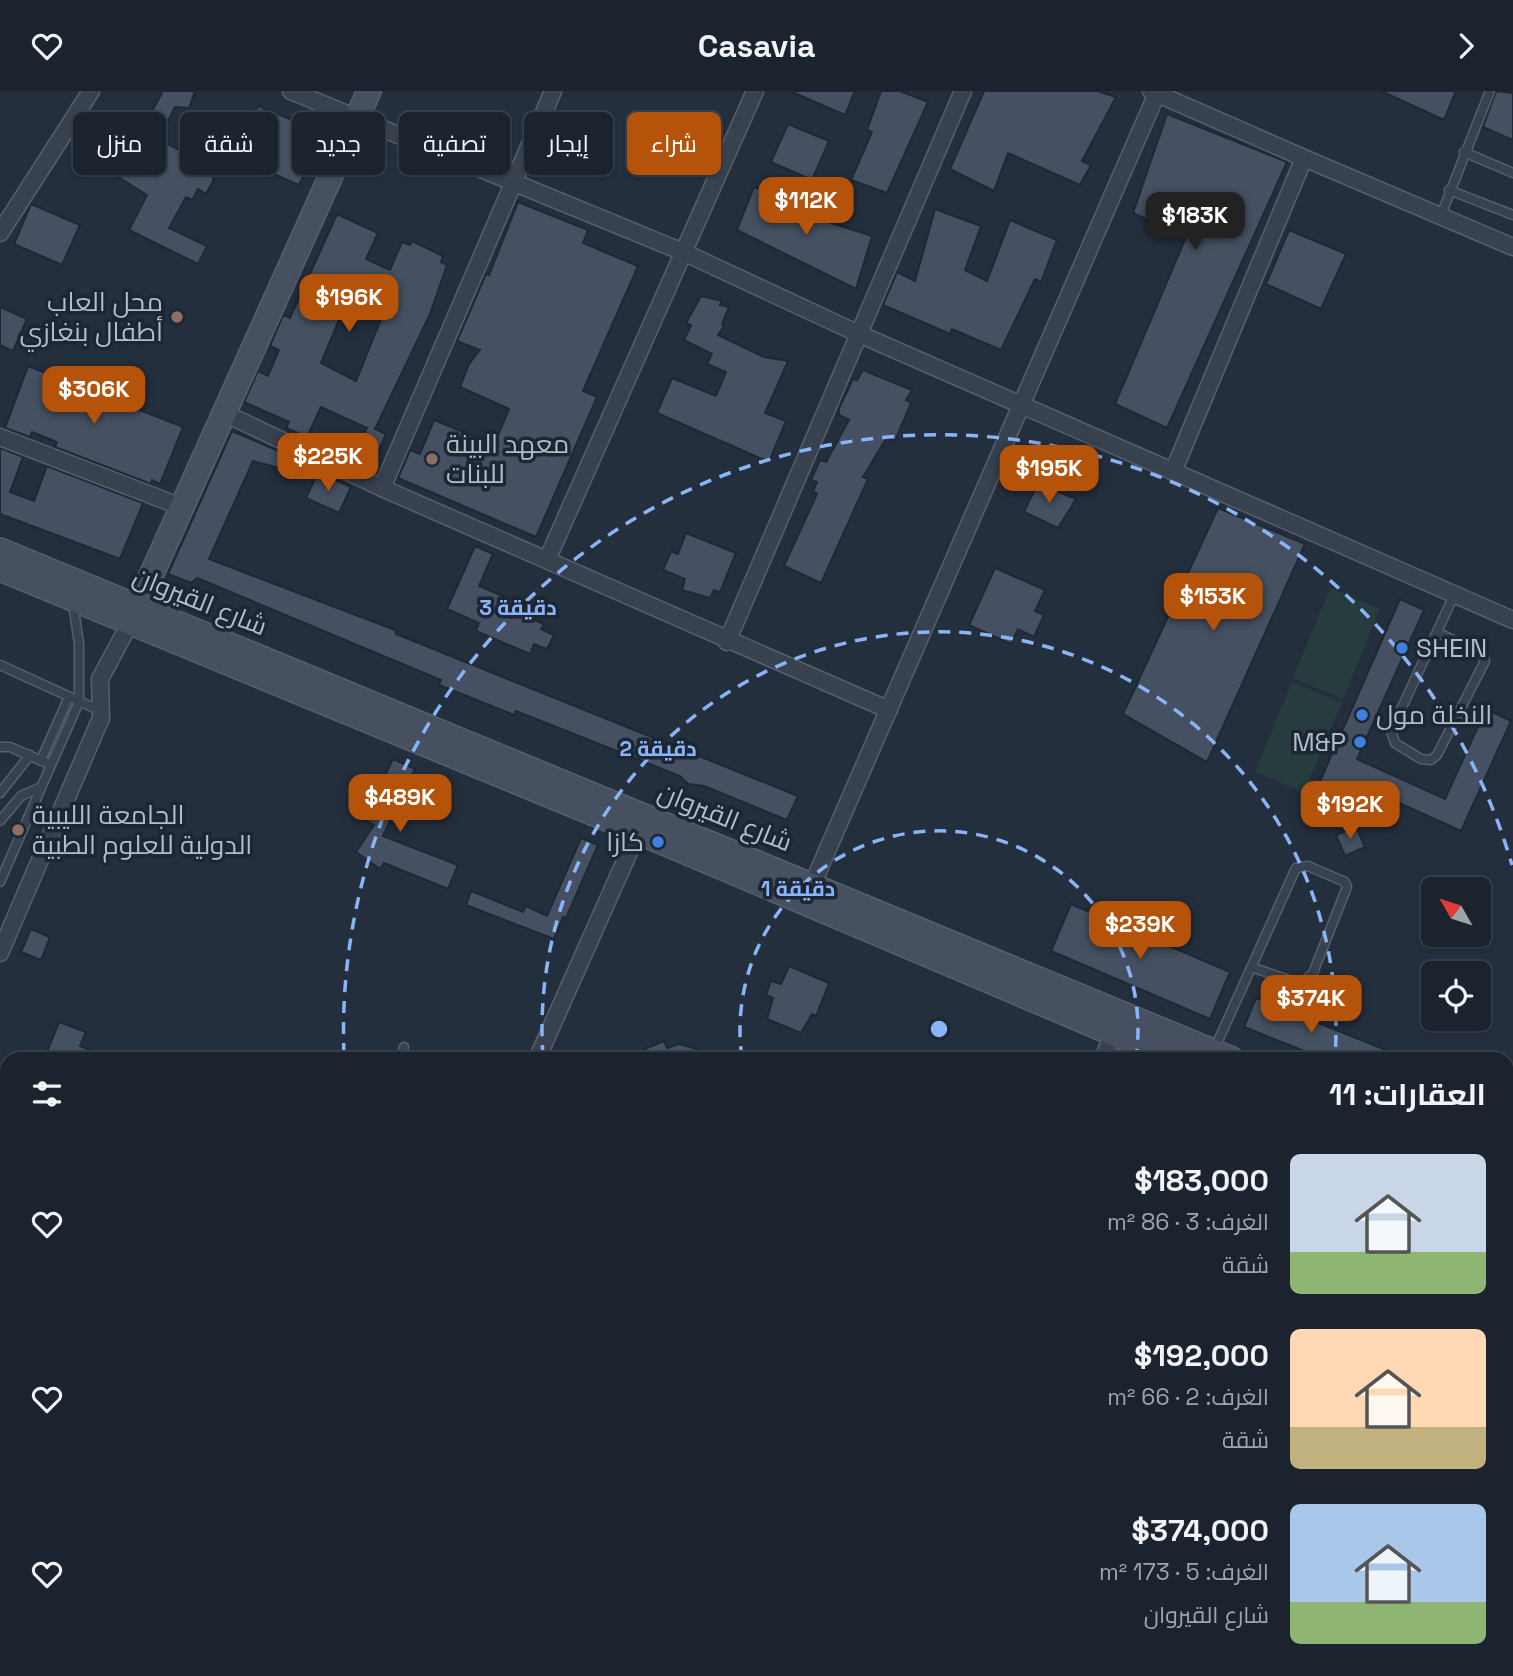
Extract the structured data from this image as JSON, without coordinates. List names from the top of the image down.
{
  "streets": {
    "main road": ["شارع القيروان"]
  },
  "places": [
    "محل العاب أطفال بنغازي",
    "معهد البينة للبنات",
    "SHEIN",
    "النخلة مول",
    "M&P",
    "الجامعة الليبية الدولية للعلوم الطبية",
    "كازا"
  ],
  "north": "top left",
  "page": {
    "header": "Casavia",
    "chip": [
      "شراء",
      "إيجار",
      "تصفية",
      "جديد",
      "شقة",
      "منزل"
    ],
    "price": [
      "$112K",
      "$183K",
      "$196K",
      "$306K",
      "$225K",
      "$195K",
      "$153K",
      "$489K",
      "$192K",
      "$239K",
      "$374K"
    ],
    "heading": "العقارات: 11",
    "list": [
      {
        "name": "$183,000",
        "note": "الغرف: 3 · 86 m² · شقة"
      },
      {
        "name": "$192,000",
        "note": "الغرف: 2 · 66 m² · شقة"
      },
      {
        "name": "$374,000",
        "note": "الغرف: 5 · 173 m² · شارع القيروان"
      }
    ]
  },
  "rings": ["3 دقيقة", "2 دقيقة", "1 دقيقة"]
}
